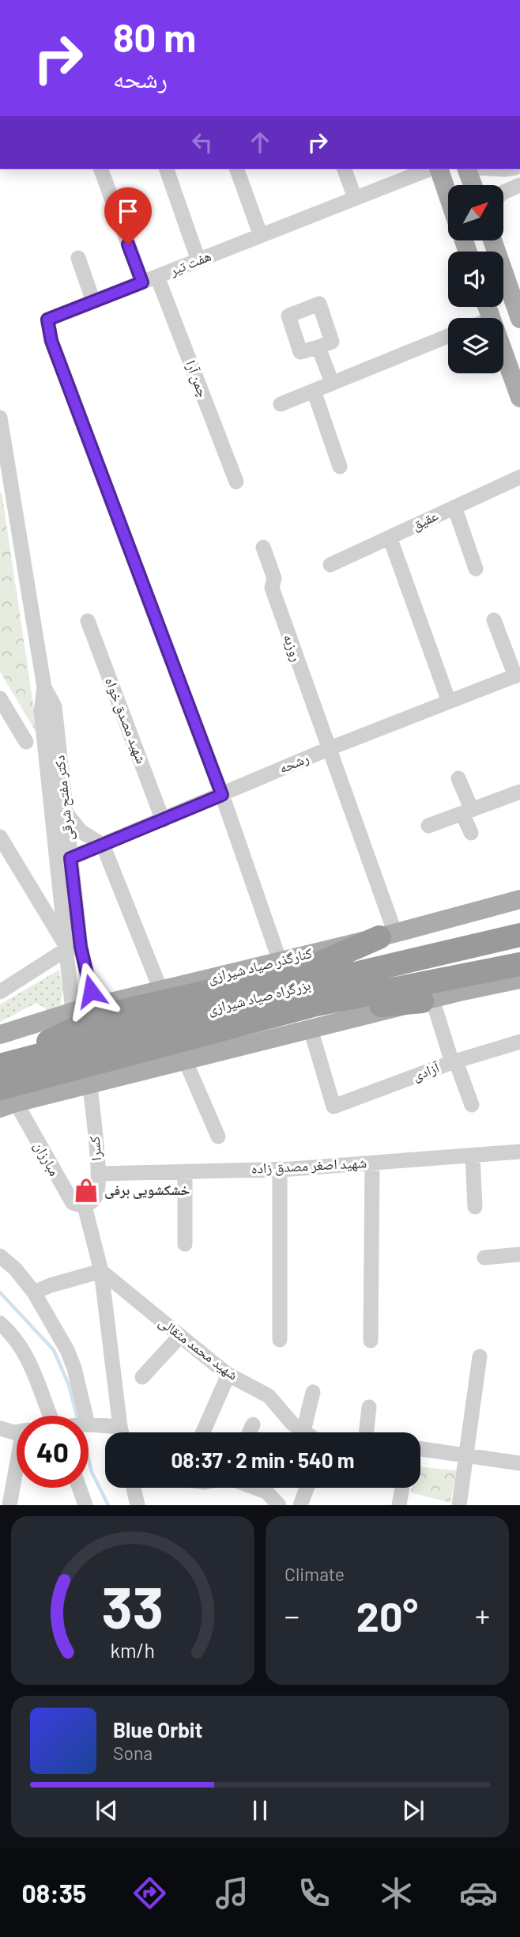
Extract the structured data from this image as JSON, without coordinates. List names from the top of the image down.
{
  "streets": {
    "highway": ["بزرگراه صیاد شیرازی"],
    "main road": ["کنارگذر صیاد شیرازی"],
    "street": [
      "هفت تیر",
      "چمن آرا",
      "عقیق",
      "روزبه",
      "شهید مصدق خواه",
      "رشحه",
      "دکتر مفتح شرقی",
      "آزادی",
      "کسرا",
      "مبارزان",
      "شهید اصغر مصدق زاده",
      "شهید محمد مثقالی"
    ]
  },
  "crossings": [
    ["هفت تیر", "چمن آرا"],
    ["هفت تیر", "رشحه"],
    ["روزبه", "رشحه"],
    ["روزبه", "کنارگذر صیاد شیرازی"],
    ["شهید مصدق خواه", "رشحه"],
    ["رشحه", "دکتر مفتح شرقی"],
    ["دکتر مفتح شرقی", "کنارگذر صیاد شیرازی"],
    ["بزرگراه صیاد شیرازی", "مبارزان"],
    ["کسرا", "مبارزان"],
    ["کسرا", "شهید اصغر مصدق زاده"]
  ],
  "places": {
    "shop": ["خشکشویی برفی"]
  },
  "north": "top right",
  "page": {
    "turn": ["80 m", "رشحه"],
    "limit": "40",
    "trip": "08:37 · 2 min · 540 m",
    "tile": "Climate",
    "heat": ["−", "20°", "+"],
    "song": ["Blue Orbit", "Sona"],
    "tabs": "08:35",
    "gauge": ["33", "km/h"]
  }
}
